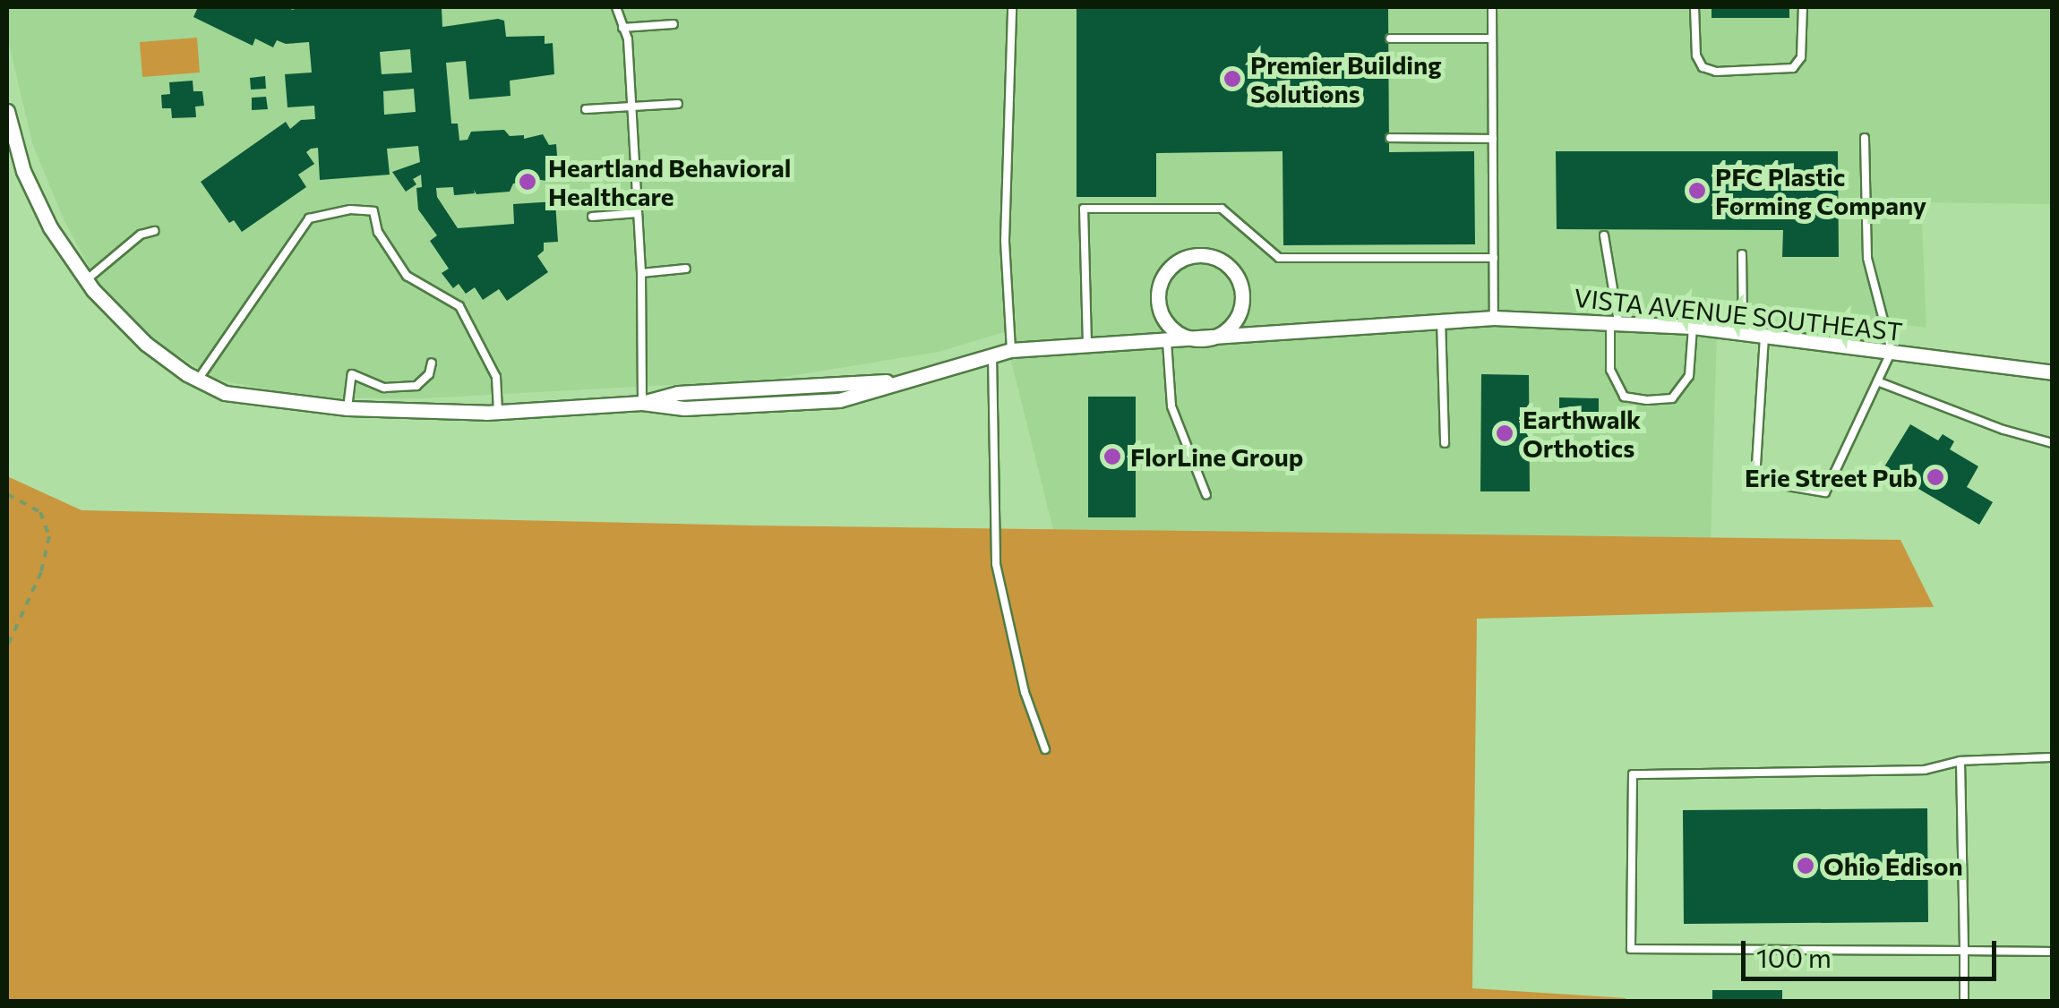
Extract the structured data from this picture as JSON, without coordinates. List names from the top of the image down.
{
  "streets": {
    "street": ["VISTA AVENUE SOUTHEAST"]
  },
  "places": [
    "Premier Building Solutions",
    "Heartland Behavioral Healthcare",
    "PFC Plastic Forming Company",
    "Earthwalk Orthotics",
    "FlorLine Group",
    "Erie Street Pub",
    "Ohio Edison"
  ],
  "scale_bar": "100 m"
}
